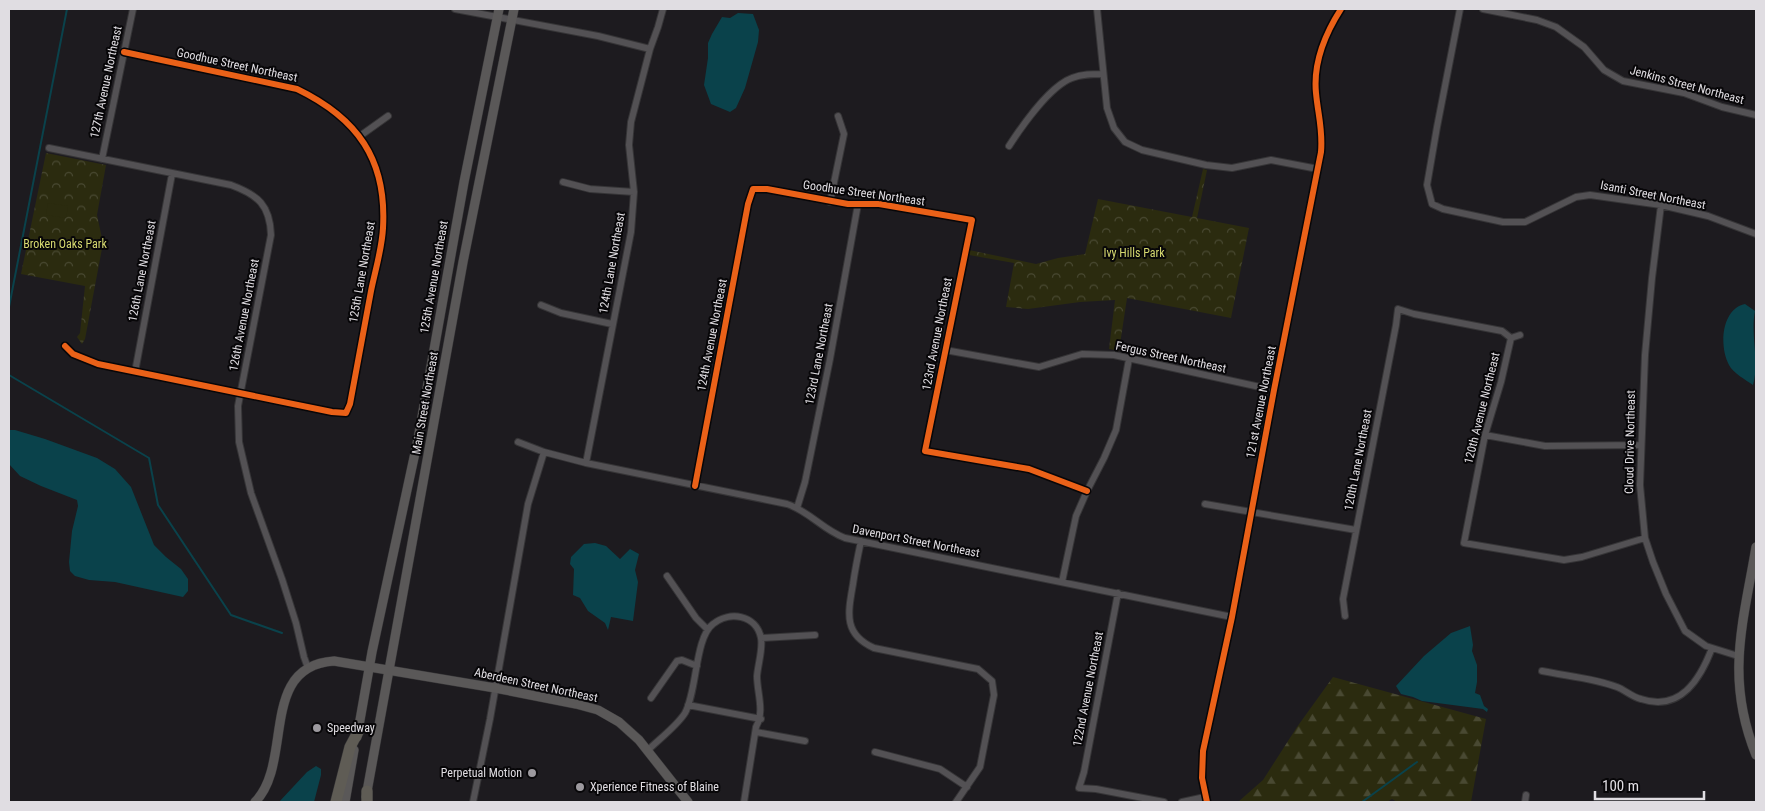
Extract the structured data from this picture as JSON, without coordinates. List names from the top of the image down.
{
  "streets": {
    "main road": ["125th Avenue Northeast", "Main Street Northeast", "Aberdeen Street Northeast"],
    "street": [
      "Goodhue Street Northeast",
      "127th Avenue Northeast",
      "Jenkins Street Northeast",
      "Isanti Street Northeast",
      "124th Lane Northeast",
      "126th Lane Northeast",
      "125th Lane Northeast",
      "126th Avenue Northeast",
      "123rd Avenue Northeast",
      "124th Avenue Northeast",
      "123rd Lane Northeast",
      "Fergus Street Northeast",
      "121st Avenue Northeast",
      "120th Avenue Northeast",
      "Cloud Drive Northeast",
      "120th Lane Northeast",
      "Davenport Street Northeast",
      "122nd Avenue Northeast"
    ]
  },
  "crossings": [
    ["Goodhue Street Northeast", "127th Avenue Northeast"],
    ["Goodhue Street Northeast", "125th Lane Northeast"],
    ["Goodhue Street Northeast", "123rd Avenue Northeast"],
    ["Goodhue Street Northeast", "124th Avenue Northeast"],
    ["Goodhue Street Northeast", "123rd Lane Northeast"],
    ["Isanti Street Northeast", "Cloud Drive Northeast"],
    ["124th Lane Northeast", "Davenport Street Northeast"],
    ["126th Lane Northeast", "126th Avenue Northeast"],
    ["125th Lane Northeast", "126th Avenue Northeast"],
    ["125th Avenue Northeast", "Aberdeen Street Northeast"],
    ["126th Avenue Northeast", "Aberdeen Street Northeast"],
    ["123rd Avenue Northeast", "Fergus Street Northeast"],
    ["124th Avenue Northeast", "Davenport Street Northeast"],
    ["123rd Lane Northeast", "Davenport Street Northeast"],
    ["Fergus Street Northeast", "121st Avenue Northeast"],
    ["121st Avenue Northeast", "Davenport Street Northeast"],
    ["Main Street Northeast", "Aberdeen Street Northeast"],
    ["120th Avenue Northeast", "Cloud Drive Northeast"],
    ["120th Avenue Northeast", "120th Lane Northeast"],
    ["Davenport Street Northeast", "122nd Avenue Northeast"]
  ],
  "parks": ["Broken Oaks Park", "Ivy Hills Park"],
  "places": ["Speedway", "Perpetual Motion", "Xperience Fitness of Blaine"],
  "scale_bar": "100 m"
}
